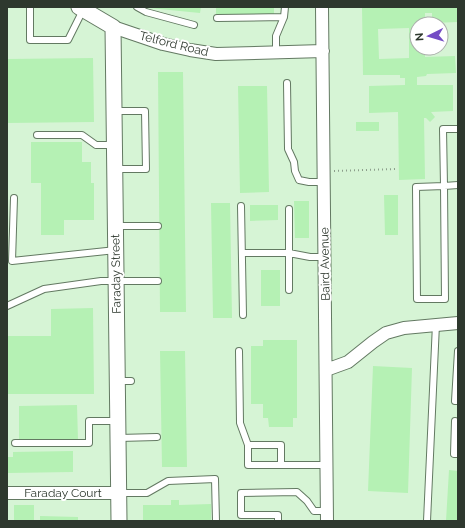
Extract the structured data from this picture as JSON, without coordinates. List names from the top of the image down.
{
  "streets": {
    "street": [
      "Telford Road",
      "Baird Avenue",
      "Faraday Street",
      "Faraday Court"
    ]
  },
  "crossings": [
    ["Telford Road", "Baird Avenue"],
    ["Telford Road", "Faraday Street"],
    ["Faraday Street", "Faraday Court"]
  ],
  "north": "left"
}
